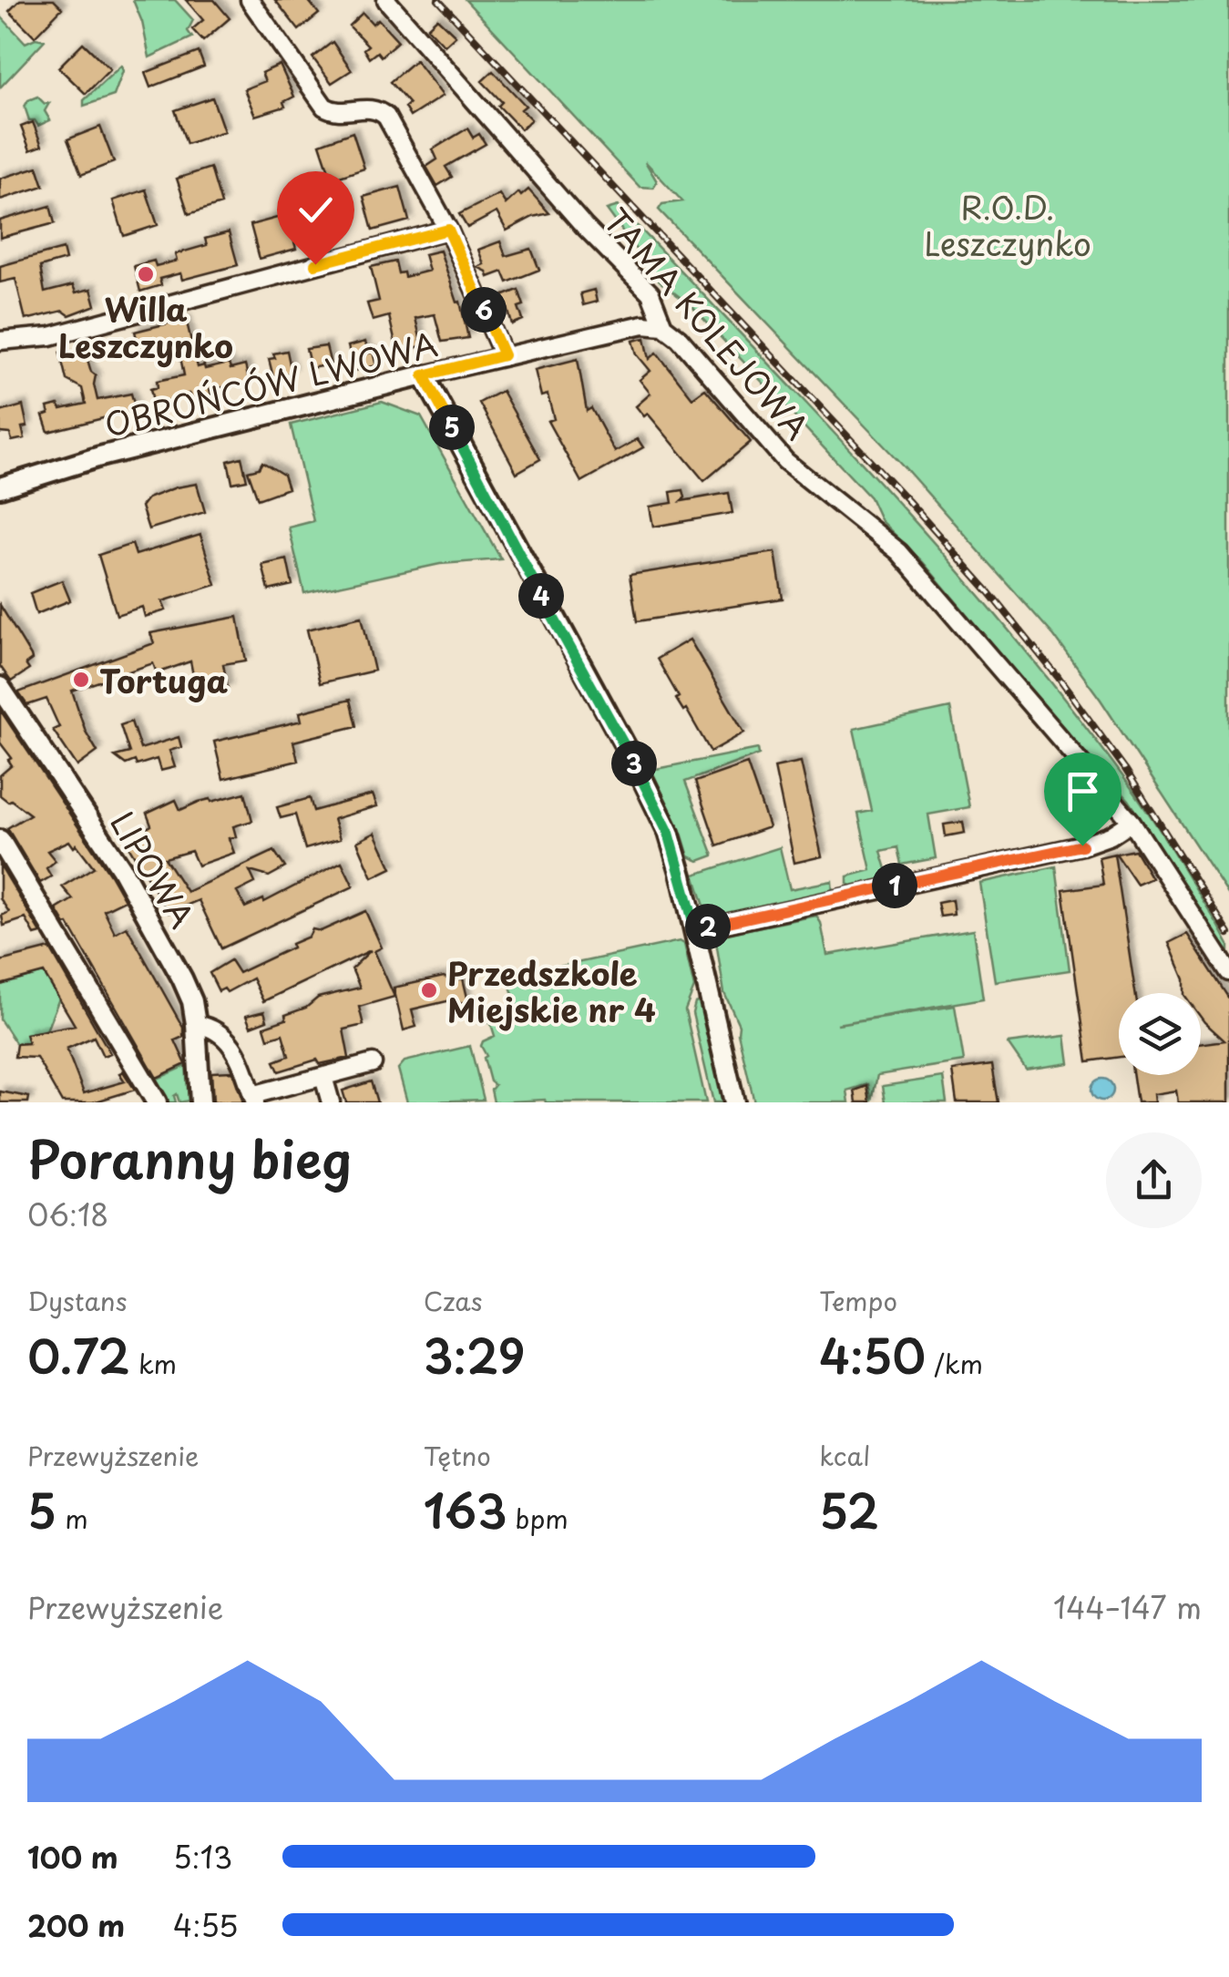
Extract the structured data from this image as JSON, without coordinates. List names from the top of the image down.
{
  "streets": {
    "street": ["TAMA KOLEJOWA", "OBROŃCÓW LWOWA", "LIPOWA"]
  },
  "crossings": [
    ["TAMA KOLEJOWA", "OBROŃCÓW LWOWA"]
  ],
  "parks": ["R.O.D. Leszczynko"],
  "places": ["Willa Leszczynko", "Tortuga", "Przedszkole Miejskie nr 4"],
  "page": {
    "pins": [
      "6",
      "5",
      "4",
      "3",
      "1",
      "2"
    ],
    "heading": ["Poranny bieg", "06:18"],
    "stats": [
      ["Dystans", "0.72 km"],
      ["Czas", "3:29"],
      ["Tempo", "4:50 /km"],
      ["Przewyższenie", "5 m"],
      ["Tętno", "163 bpm"],
      ["kcal", "52"]
    ],
    "chart": ["Przewyższenie", "144–147 m"],
    "list": [
      {
        "name": "100 m",
        "note": "5:13"
      },
      {
        "name": "200 m",
        "note": "4:55"
      }
    ]
  }
}
